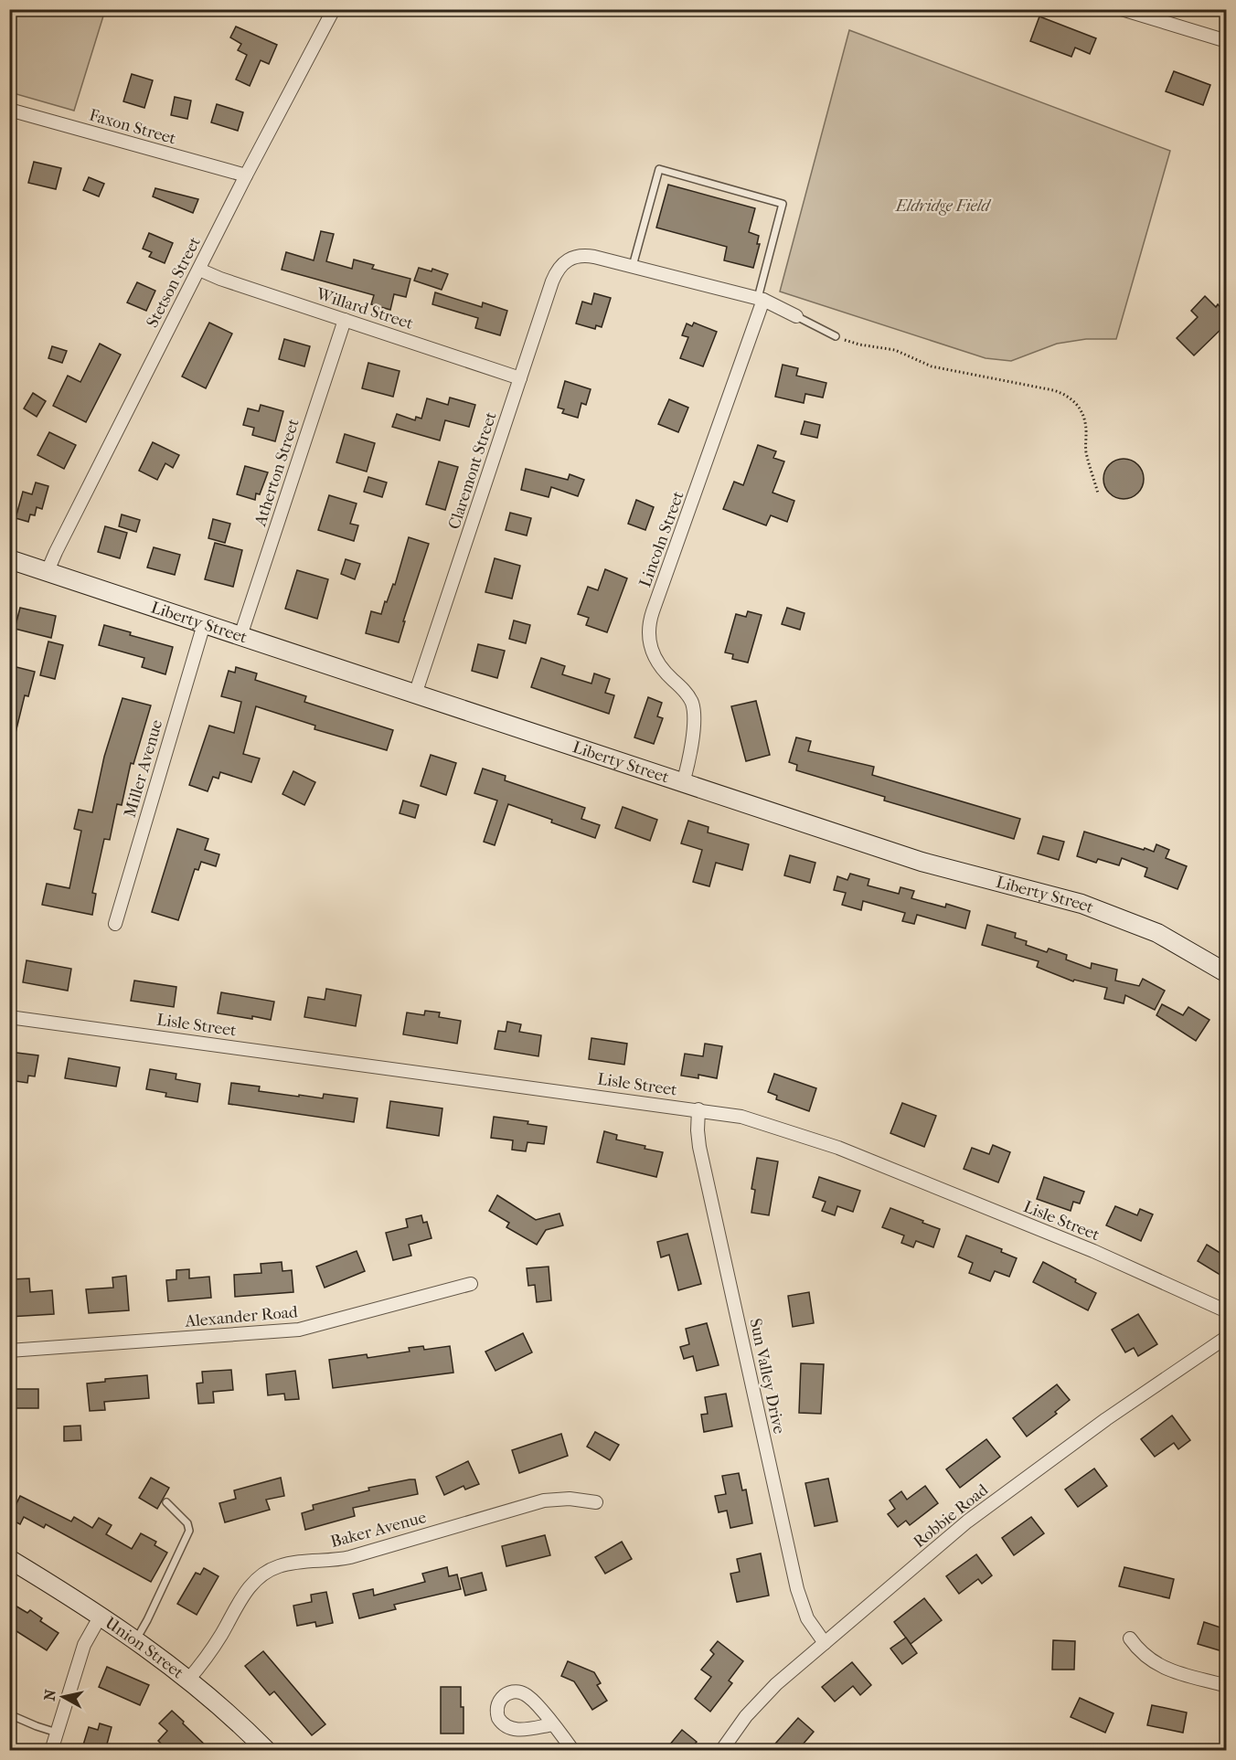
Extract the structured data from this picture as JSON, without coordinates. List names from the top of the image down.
{
  "streets": {
    "main road": ["Liberty Street", "Union Street"],
    "street": [
      "Faxon Street",
      "Stetson Street",
      "Willard Street",
      "Claremont Street",
      "Atherton Street",
      "Lincoln Street",
      "Miller Avenue",
      "Lisle Street",
      "Alexander Road",
      "Sun Valley Drive",
      "Robbie Road",
      "Baker Avenue"
    ]
  },
  "crossings": [
    ["Faxon Street", "Stetson Street"],
    ["Stetson Street", "Willard Street"],
    ["Stetson Street", "Liberty Street"],
    ["Willard Street", "Claremont Street"],
    ["Willard Street", "Atherton Street"],
    ["Claremont Street", "Liberty Street"],
    ["Atherton Street", "Liberty Street"],
    ["Lincoln Street", "Liberty Street"],
    ["Liberty Street", "Miller Avenue"],
    ["Lisle Street", "Sun Valley Drive"],
    ["Sun Valley Drive", "Robbie Road"],
    ["Baker Avenue", "Union Street"]
  ],
  "parks": ["Eldridge Field"],
  "north": "left"
}
